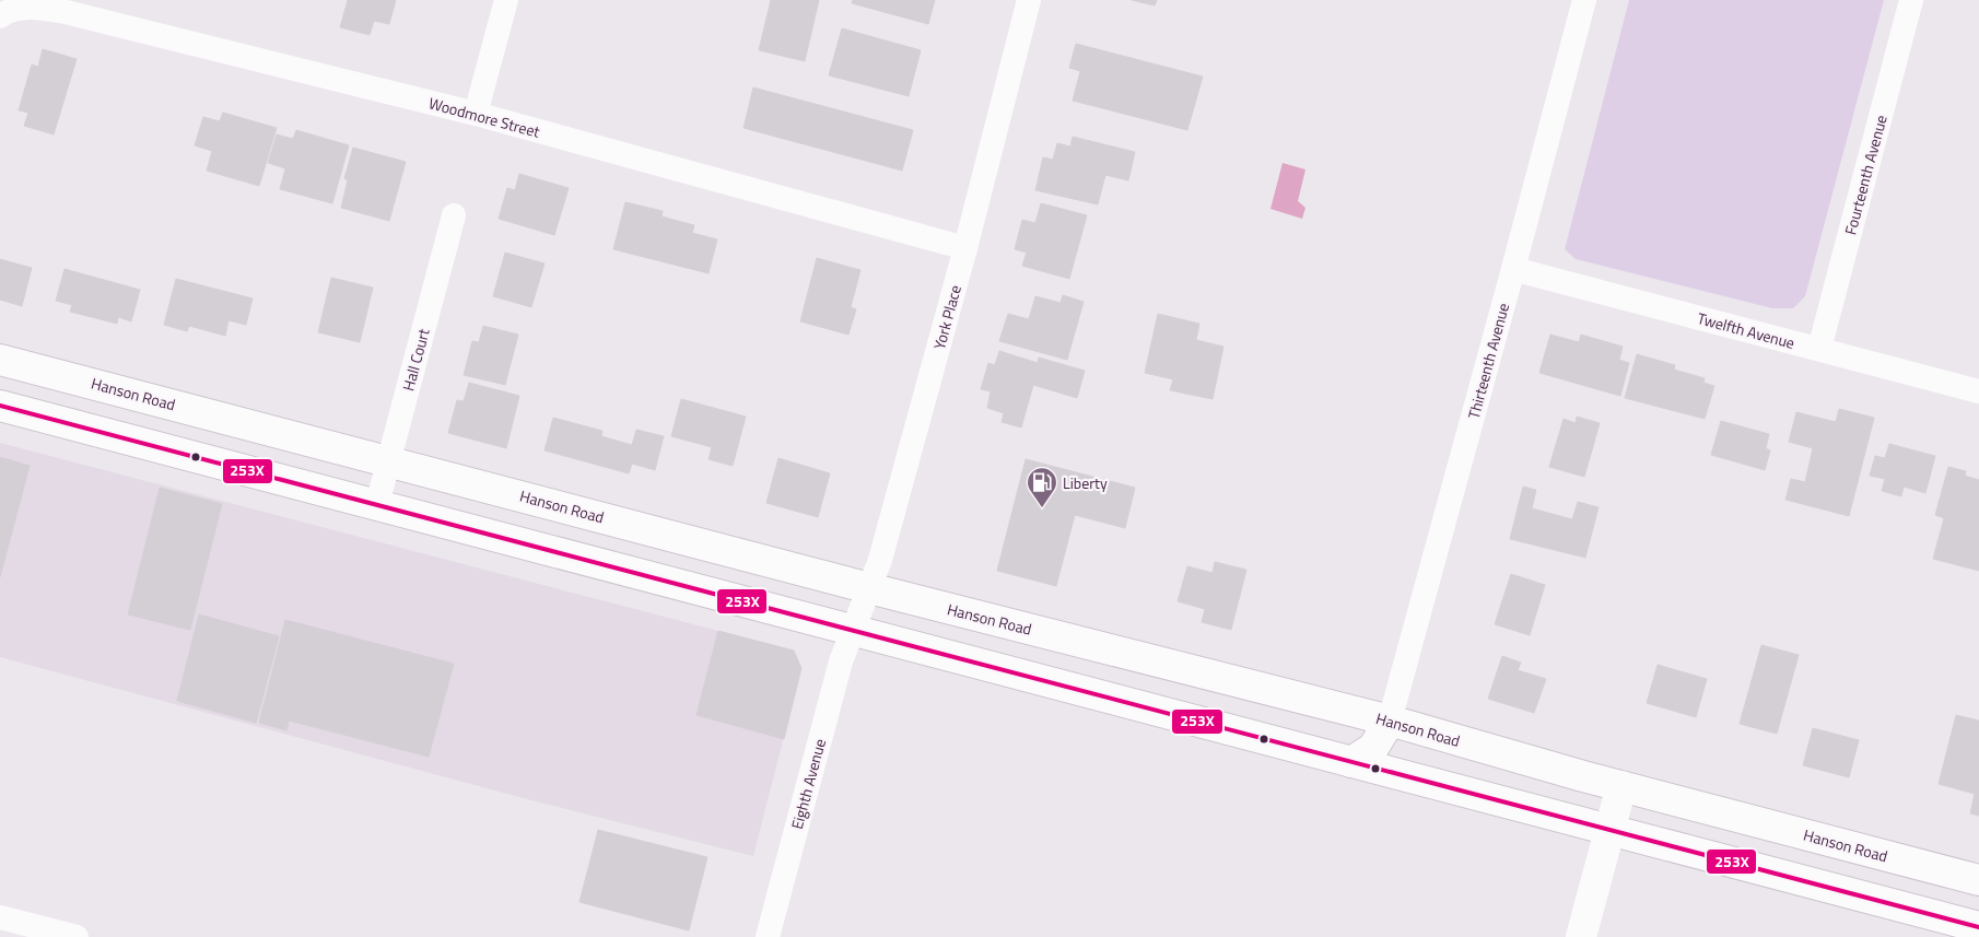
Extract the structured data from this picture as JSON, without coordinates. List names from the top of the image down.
{
  "streets": {
    "main road": ["Hanson Road"],
    "street": [
      "Woodmore Street",
      "Fourteenth Avenue",
      "York Place",
      "Twelfth Avenue",
      "Hall Court",
      "Thirteenth Avenue",
      "Eighth Avenue"
    ]
  },
  "crossings": [
    ["Woodmore Street", "York Place"],
    ["Fourteenth Avenue", "Twelfth Avenue"],
    ["York Place", "Hanson Road"],
    ["York Place", "Eighth Avenue"],
    ["Twelfth Avenue", "Thirteenth Avenue"],
    ["Hall Court", "Hanson Road"],
    ["Thirteenth Avenue", "Hanson Road"]
  ],
  "places": {
    "fuel station": ["Liberty"]
  },
  "lines": ["transit line 253X"]
}
